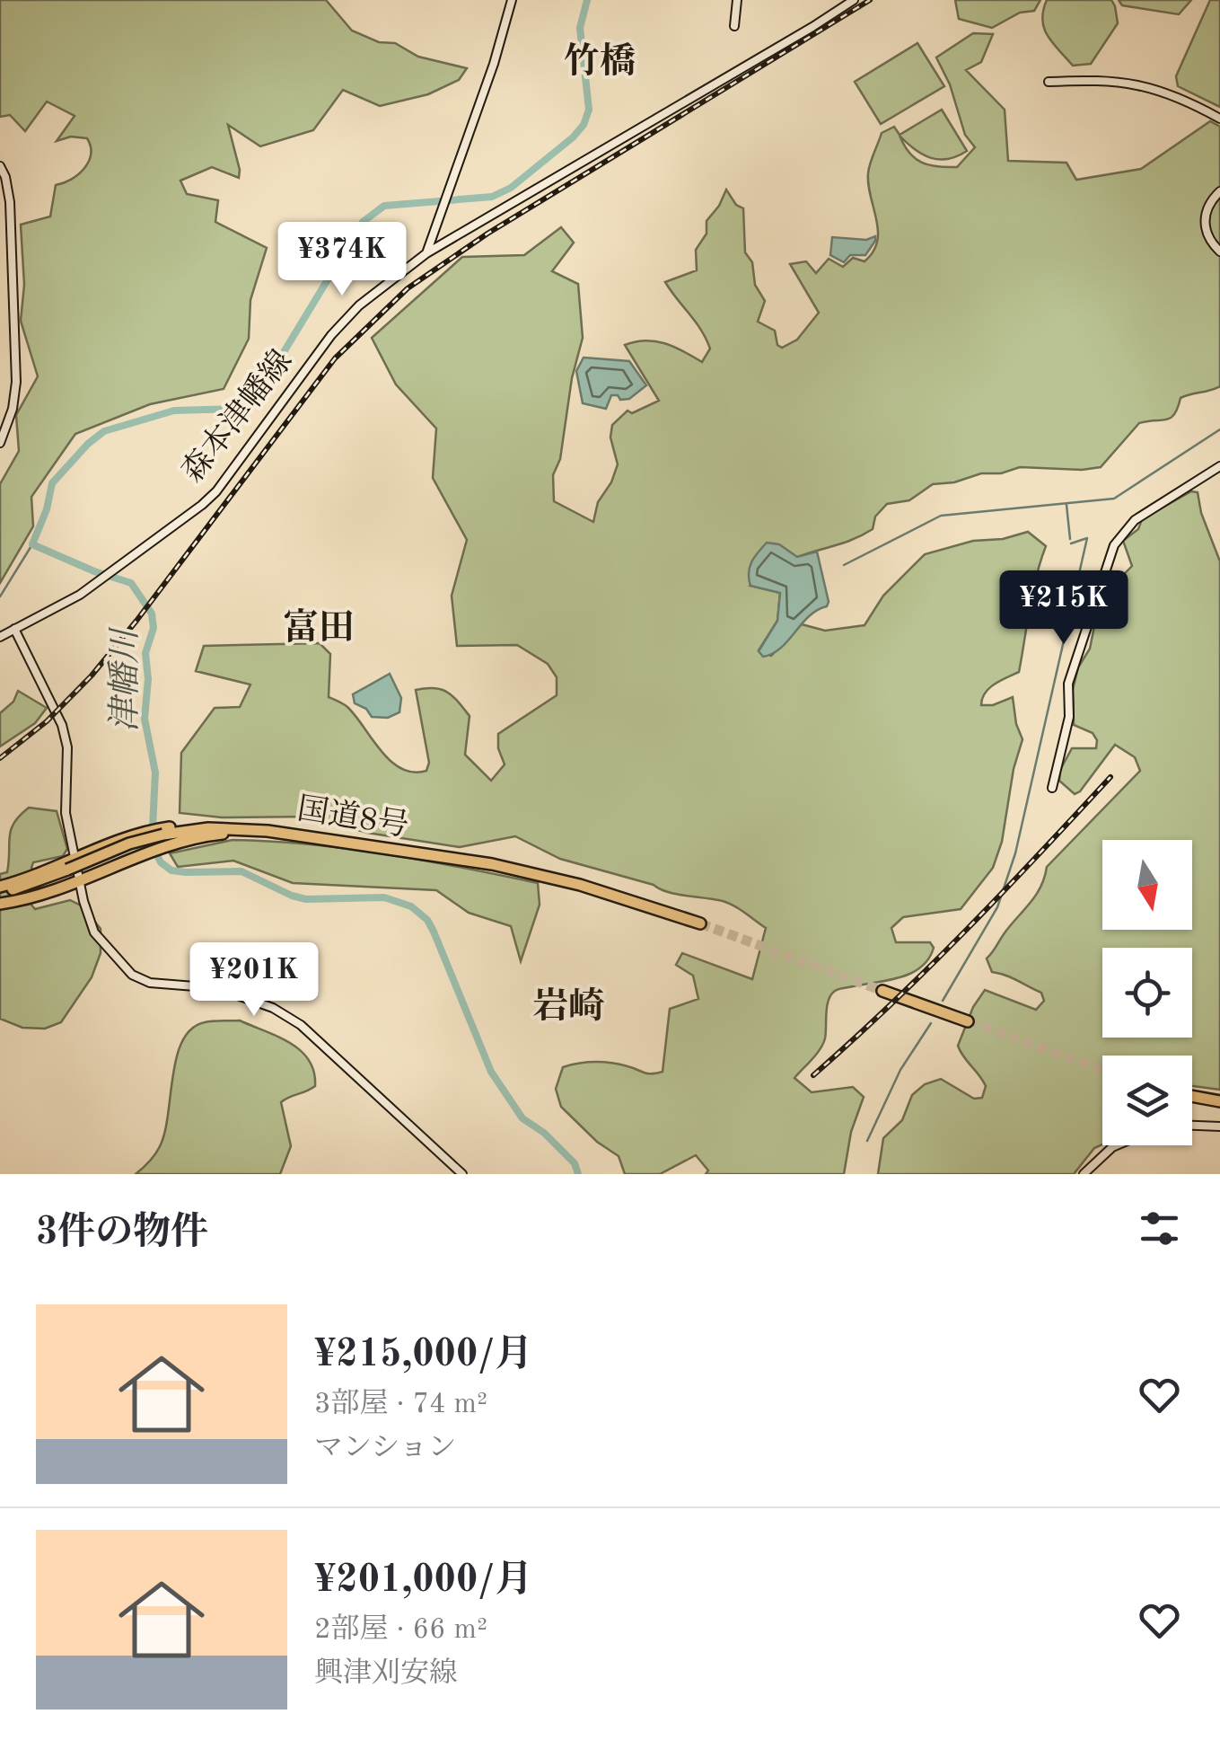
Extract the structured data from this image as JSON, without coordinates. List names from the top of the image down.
{
  "streets": {
    "highway": ["国道8号"],
    "main road": ["森本津幡線"]
  },
  "districts": ["竹橋", "富田", "岩崎"],
  "water": ["津幡川"],
  "north": "bottom",
  "page": {
    "price": ["¥374K", "¥215K", "¥201K"],
    "heading": "3件の物件",
    "list": [
      {
        "name": "¥215,000/月",
        "note": "3部屋 · 74 m² · マンション"
      },
      {
        "name": "¥201,000/月",
        "note": "2部屋 · 66 m² · 興津刈安線"
      }
    ]
  }
}
